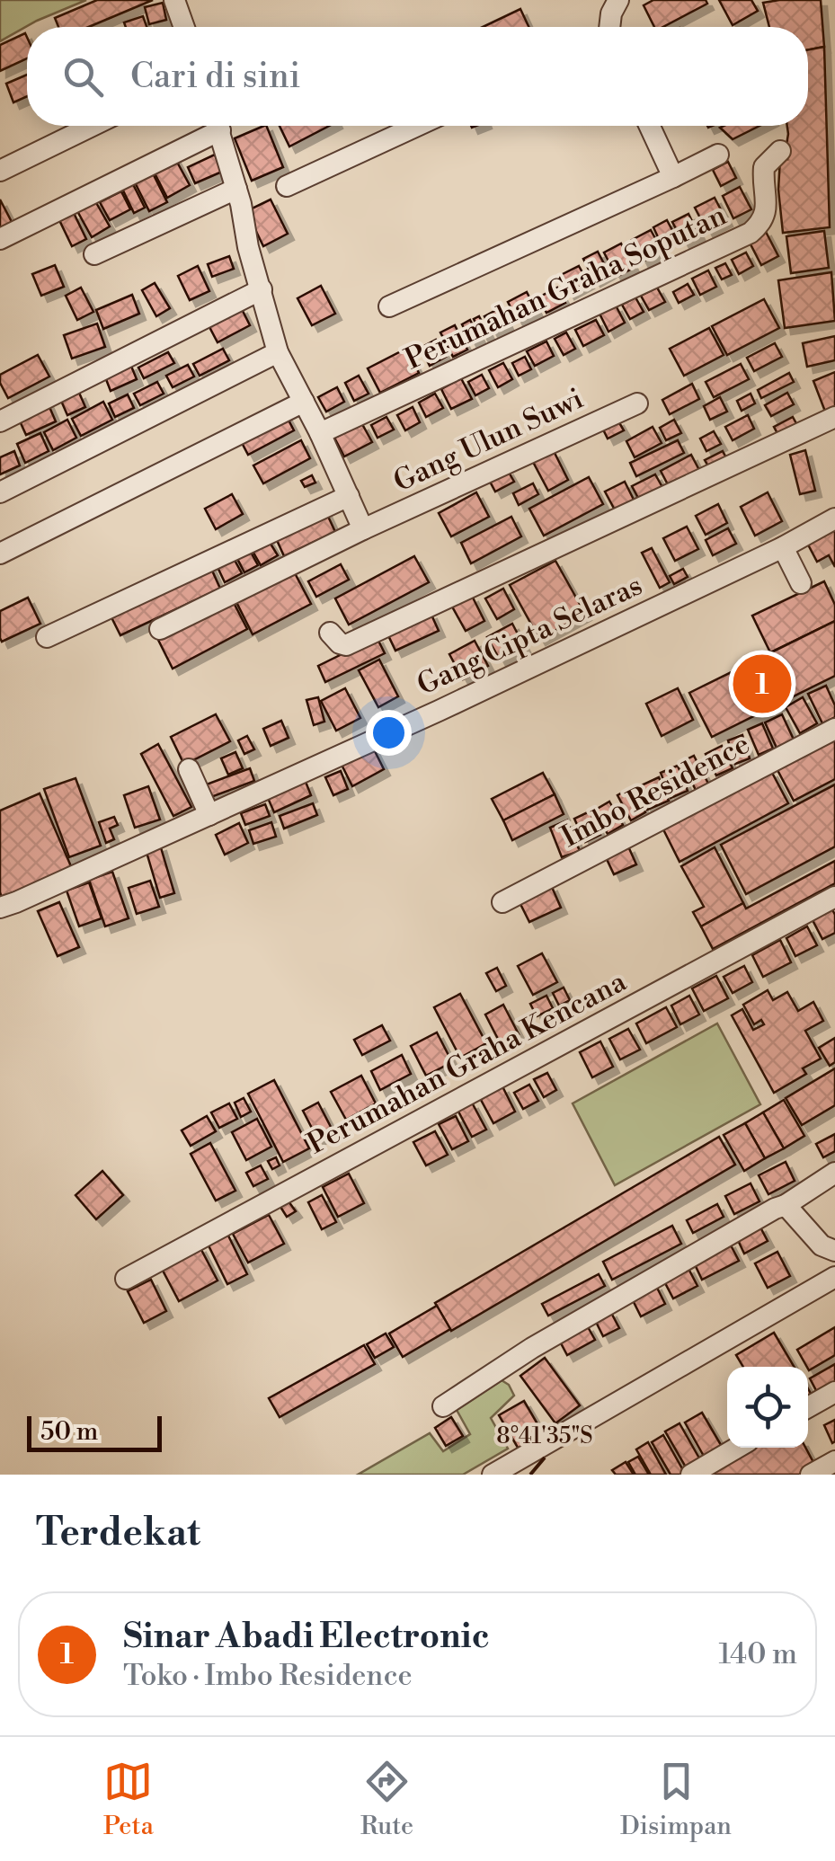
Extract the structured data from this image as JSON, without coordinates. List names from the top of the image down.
{
  "streets": {
    "street": [
      "Perumahan Graha Soputan",
      "Gang Ulun Suwi",
      "Gang Cipta Selaras",
      "Imbo Residence",
      "Perumahan Graha Kencana"
    ]
  },
  "scale_bar": "50 m",
  "page": {
    "search": "Cari di sini",
    "pins": "1",
    "scale": "50 m",
    "heading": "Terdekat",
    "list": [
      {
        "mark": "1",
        "name": "Sinar Abadi Electronic",
        "note": "Toko · Imbo Residence",
        "value": "140 m"
      }
    ],
    "nav": ["Peta", "Rute", "Disimpan"]
  },
  "coordinates": ["8°41'35\"S"]
}
